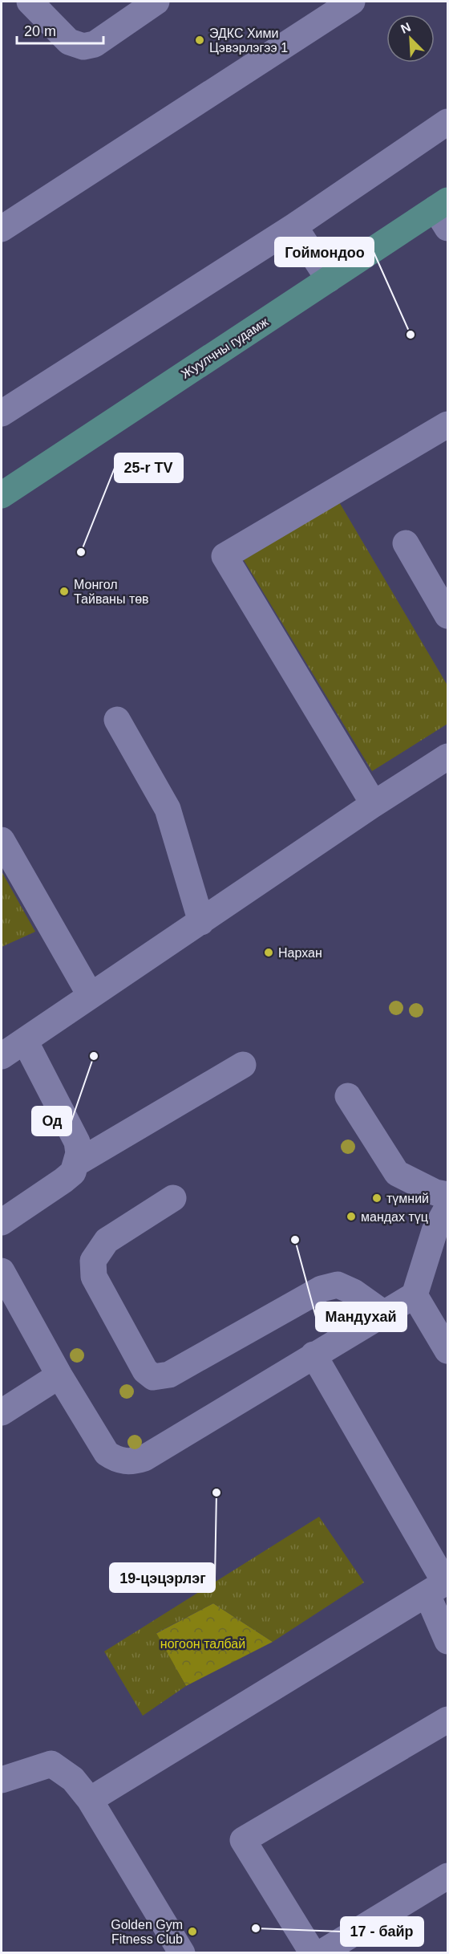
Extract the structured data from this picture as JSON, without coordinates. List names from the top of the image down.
{
  "streets": {
    "main road": ["Жуулчны гудамж"]
  },
  "parks": ["ногоон талбай"],
  "places": [
    "ЭДКС Хими Цэвэрлэгээ 1",
    "Гоймондоо",
    "25-r TV",
    "Монгол Тайваны төв",
    "Нархан",
    "Од",
    "түмний",
    "мандах түц",
    "Мандухай",
    "19-цэцэрлэг",
    "17 - байр",
    "Golden Gym Fitness Club"
  ],
  "scale_bar": "20 m",
  "north": "top left"
}
